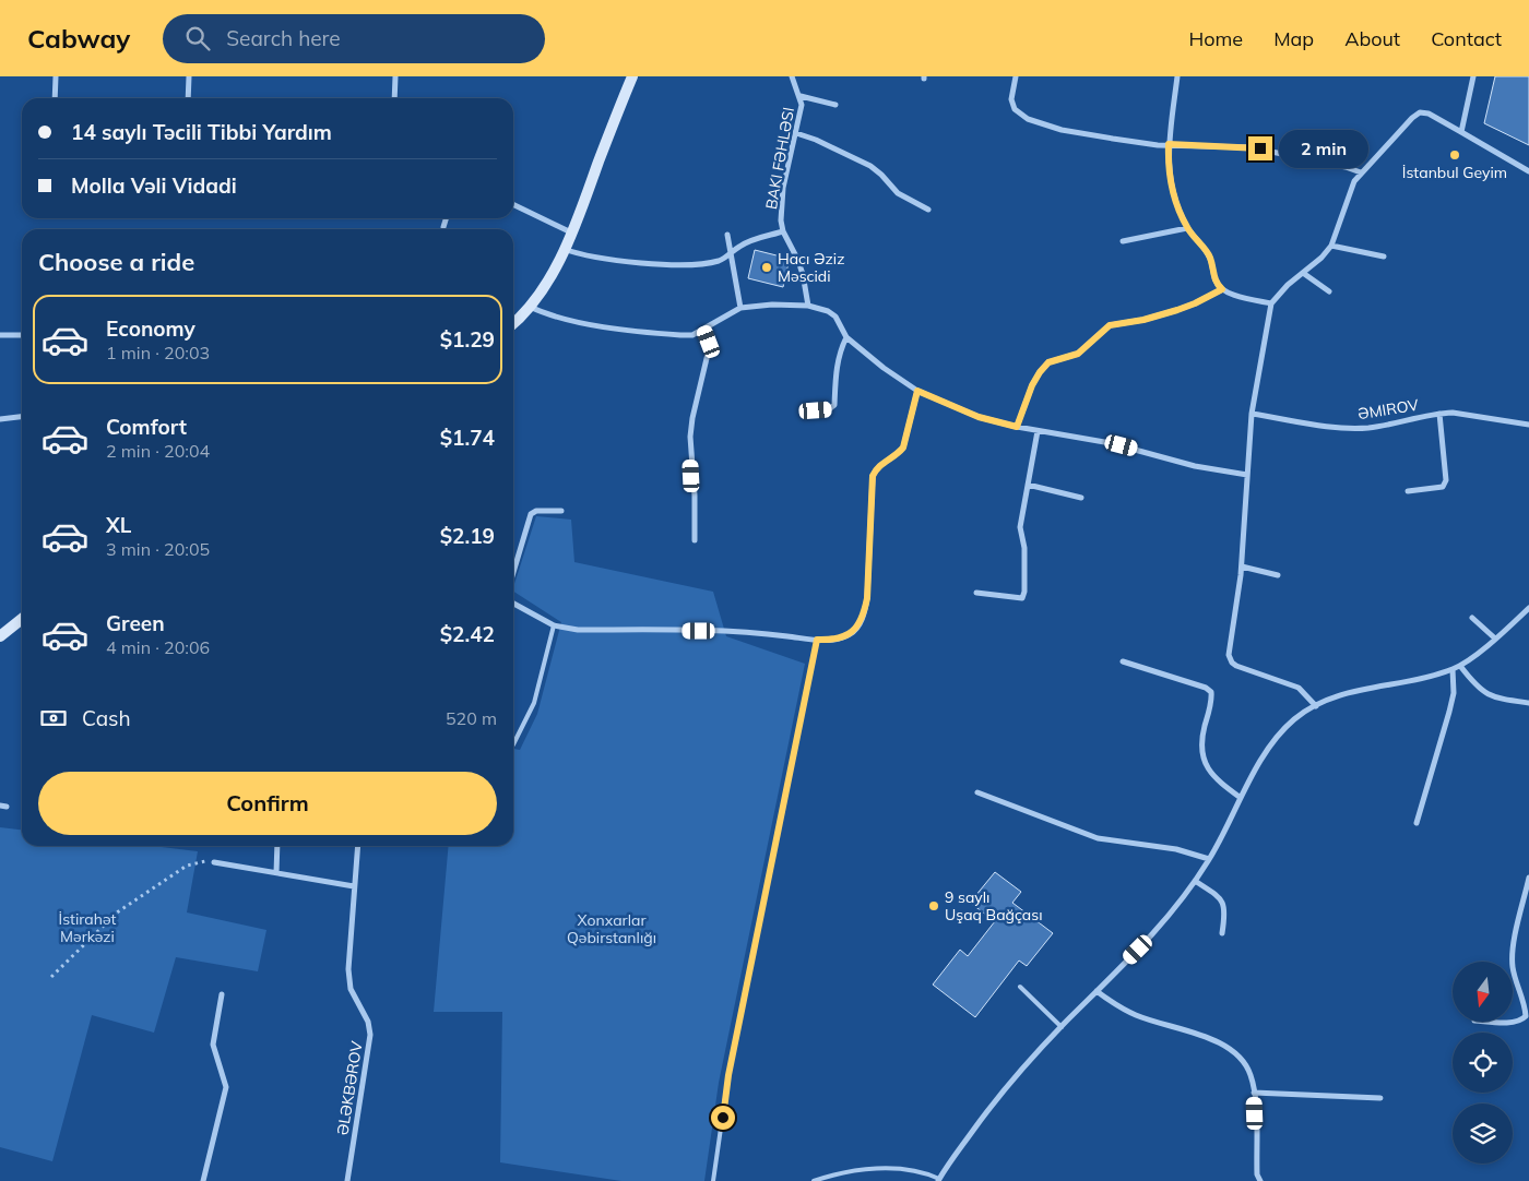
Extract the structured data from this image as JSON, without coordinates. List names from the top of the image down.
{
  "streets": {
    "street": ["ƏMIROV", "ƏLƏKBƏROV"]
  },
  "parks": ["İstirahət Mərkəzi", "Xonxarlar Qəbirstanlığı"],
  "places": ["İstanbul Geyim", "Hacı Əziz Məscidi", "9 saylı Uşaq Bağçası"],
  "north": "bottom",
  "page": {
    "header": "Cabway",
    "search": "Search here",
    "nav": [
      "Home",
      "Map",
      "About",
      "Contact"
    ],
    "banner": ["14 saylı Təcili Tibbi Yardım", "Molla Vəli Vidadi"],
    "bubble": "2 min",
    "heading": "Choose a ride",
    "list": [
      {
        "name": "Economy",
        "note": "1 min · 20:03",
        "value": "$1.29"
      },
      {
        "name": "Comfort",
        "note": "2 min · 20:04",
        "value": "$1.74"
      },
      {
        "name": "XL",
        "note": "3 min · 20:05",
        "value": "$2.19"
      },
      {
        "name": "Green",
        "note": "4 min · 20:06",
        "value": "$2.42"
      }
    ],
    "pay": ["Cash", "520 m"],
    "buttons": "Confirm"
  }
}
